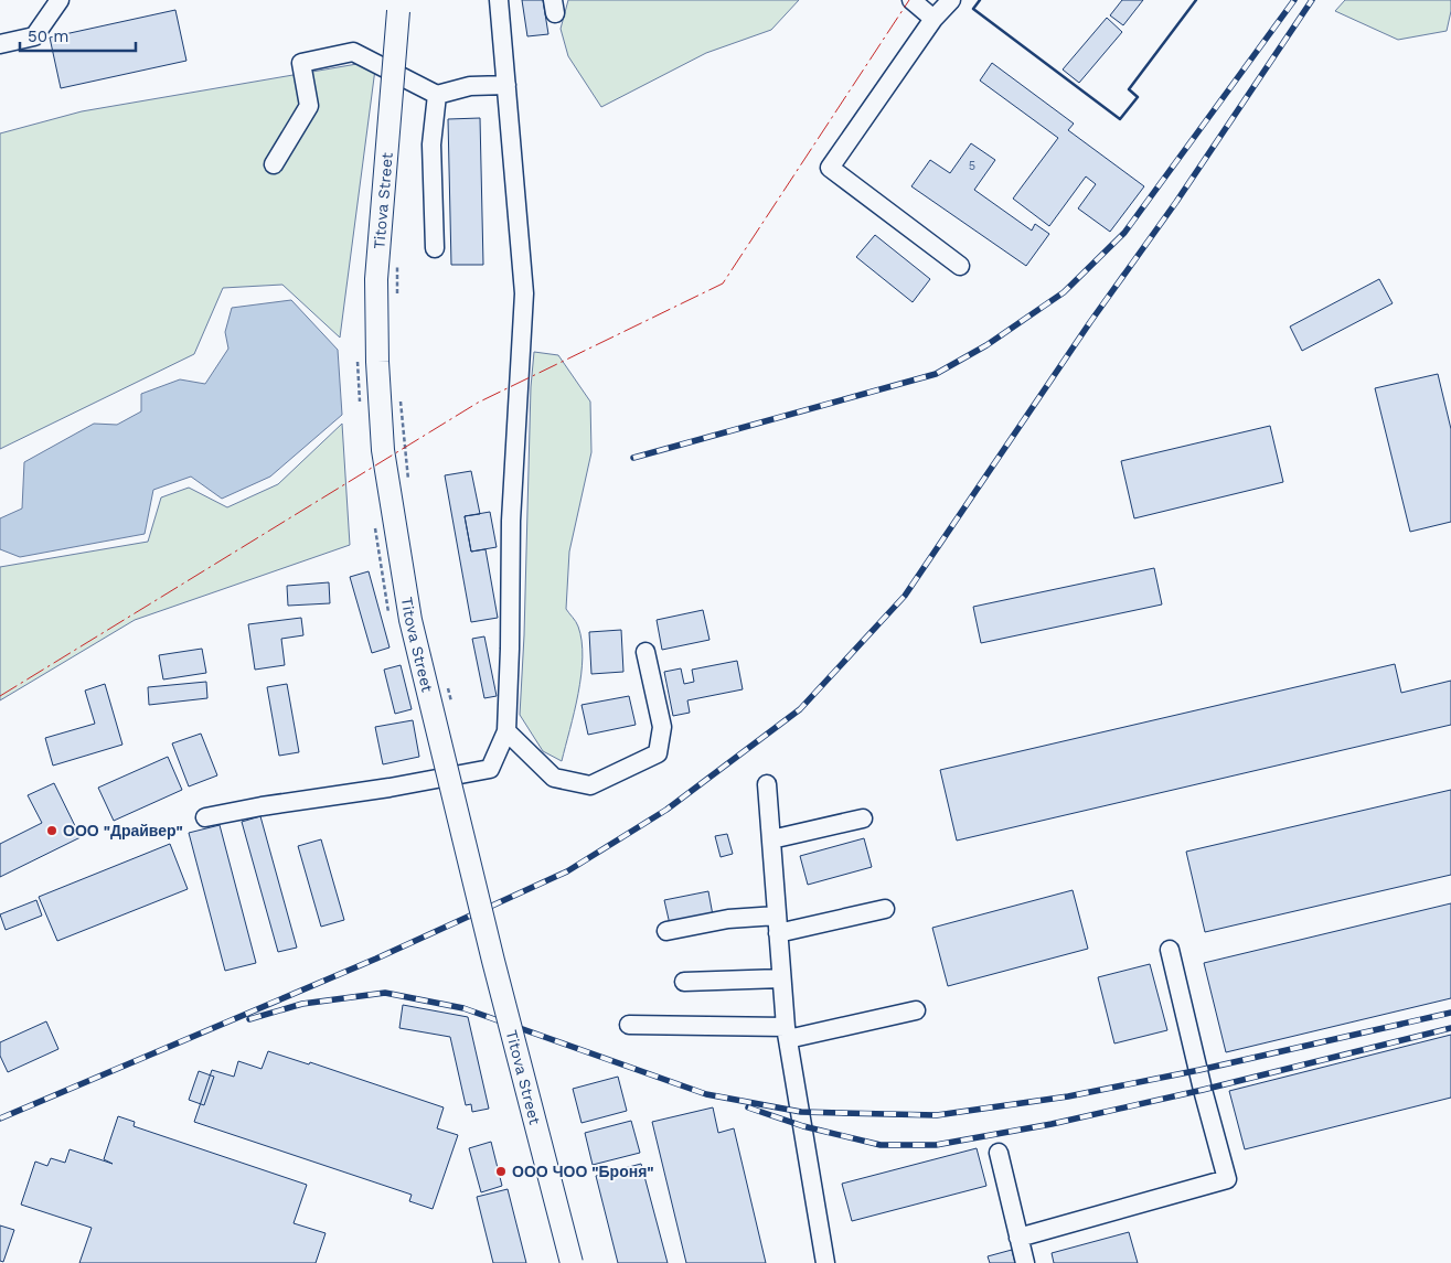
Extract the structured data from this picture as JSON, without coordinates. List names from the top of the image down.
{
  "streets": {
    "main road": ["Titova Street"]
  },
  "places": ["ООО \"Драйвер\"", "ООО ЧОО \"Броня\""],
  "house_numbers": ["5"],
  "scale_bar": "50 m"
}
